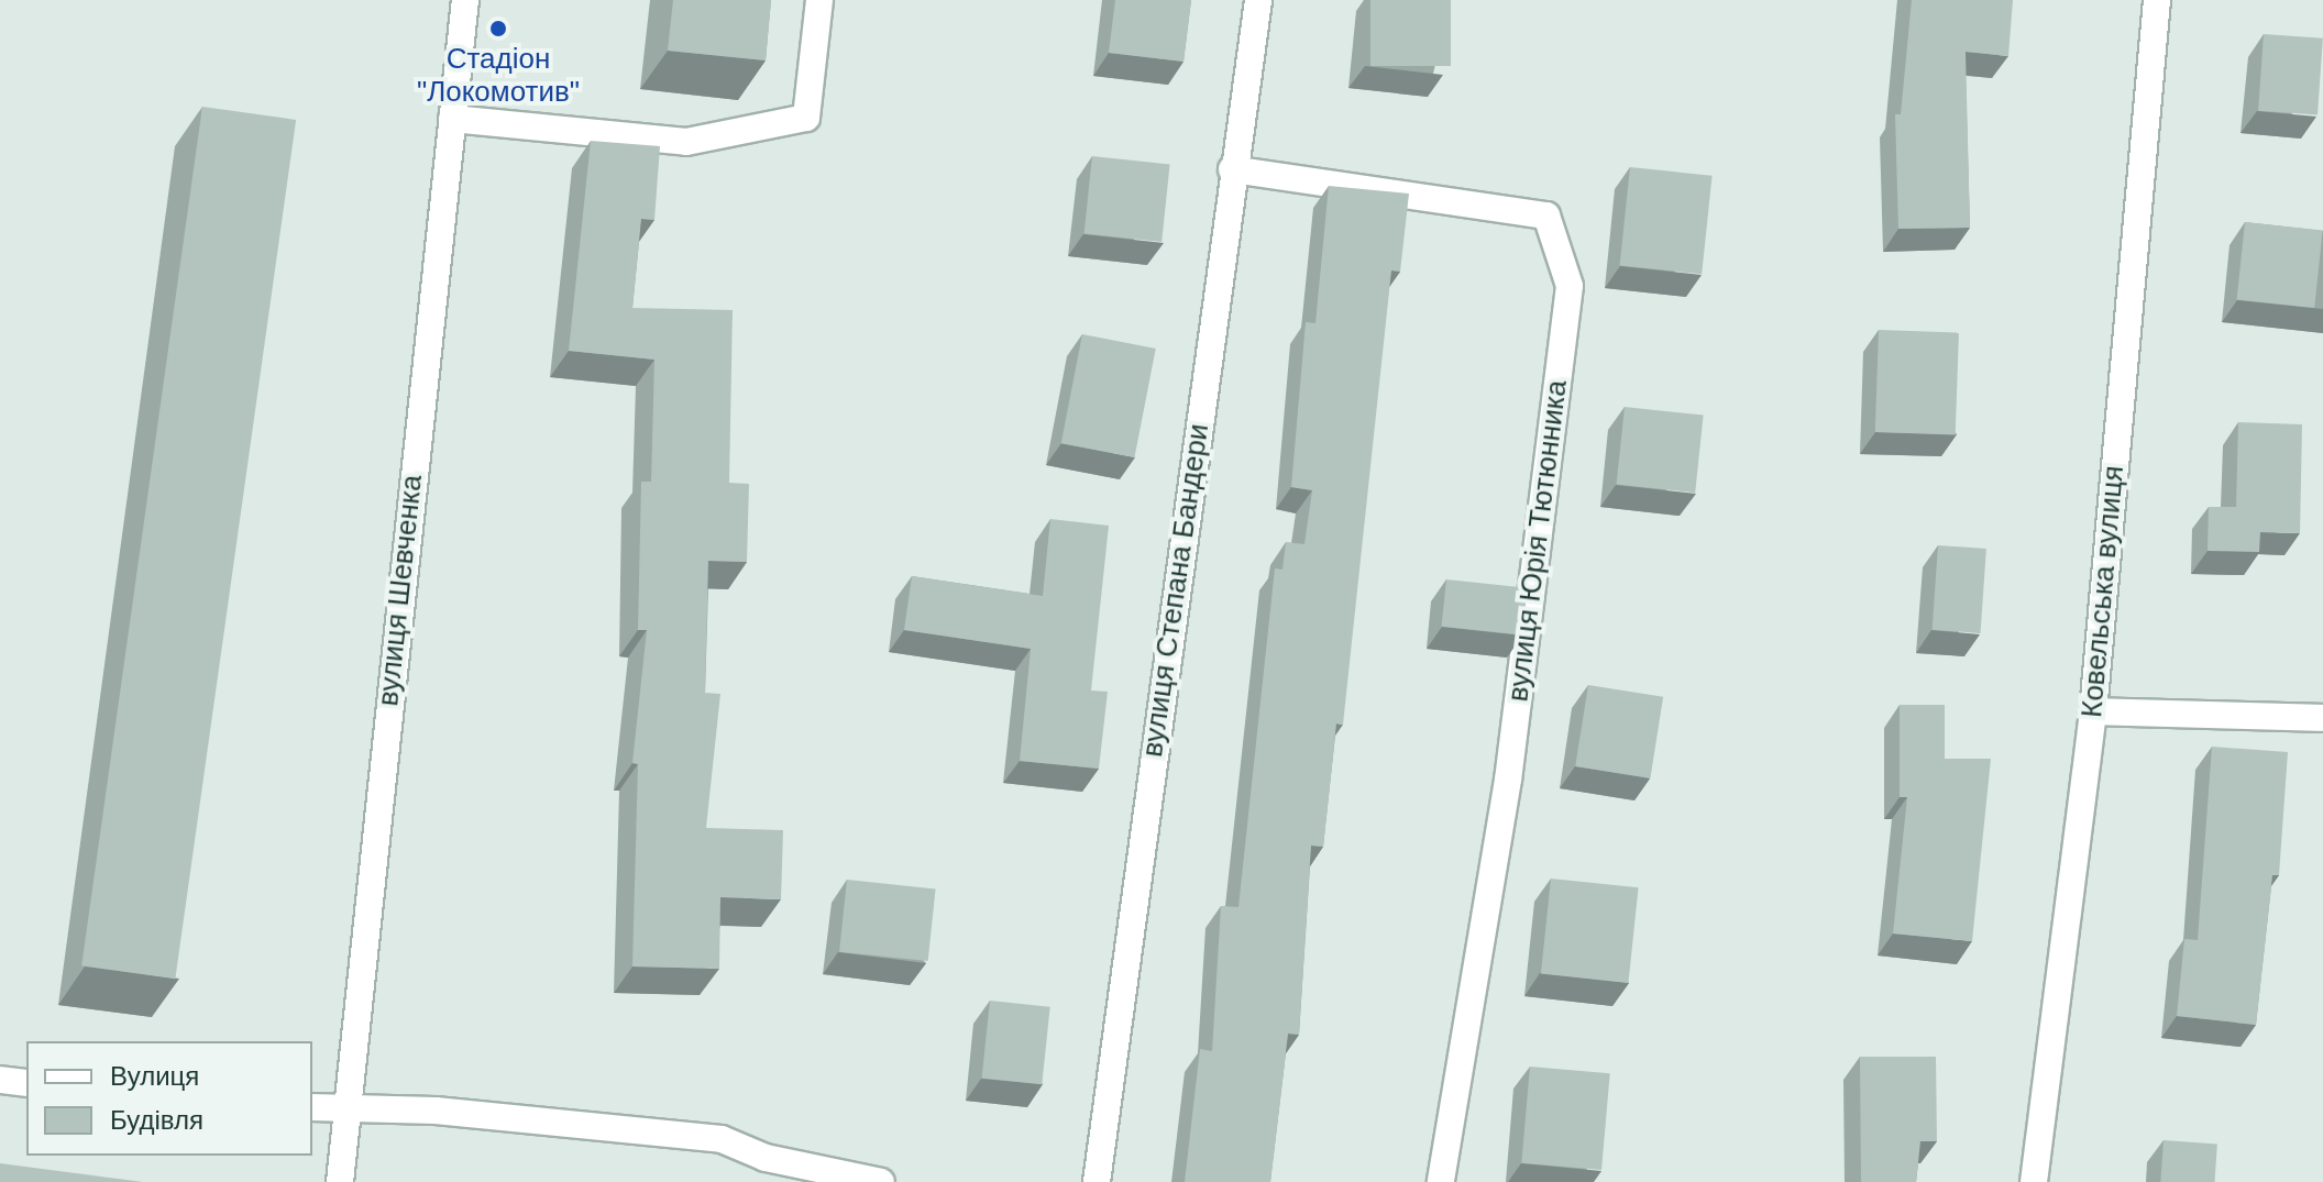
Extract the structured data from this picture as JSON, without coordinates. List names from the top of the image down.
{
  "streets": {
    "street": [
      "вулиця Юрія Тютюнника",
      "вулиця Шевченка",
      "вулиця Степана Бандери",
      "Ковельська вулиця"
    ]
  },
  "crossings": [
    ["вулиця Юрія Тютюнника", "вулиця Степана Бандери"]
  ],
  "places": ["Стадіон \"Локомотив\""],
  "legend": ["Вулиця", "Будівля"]
}
